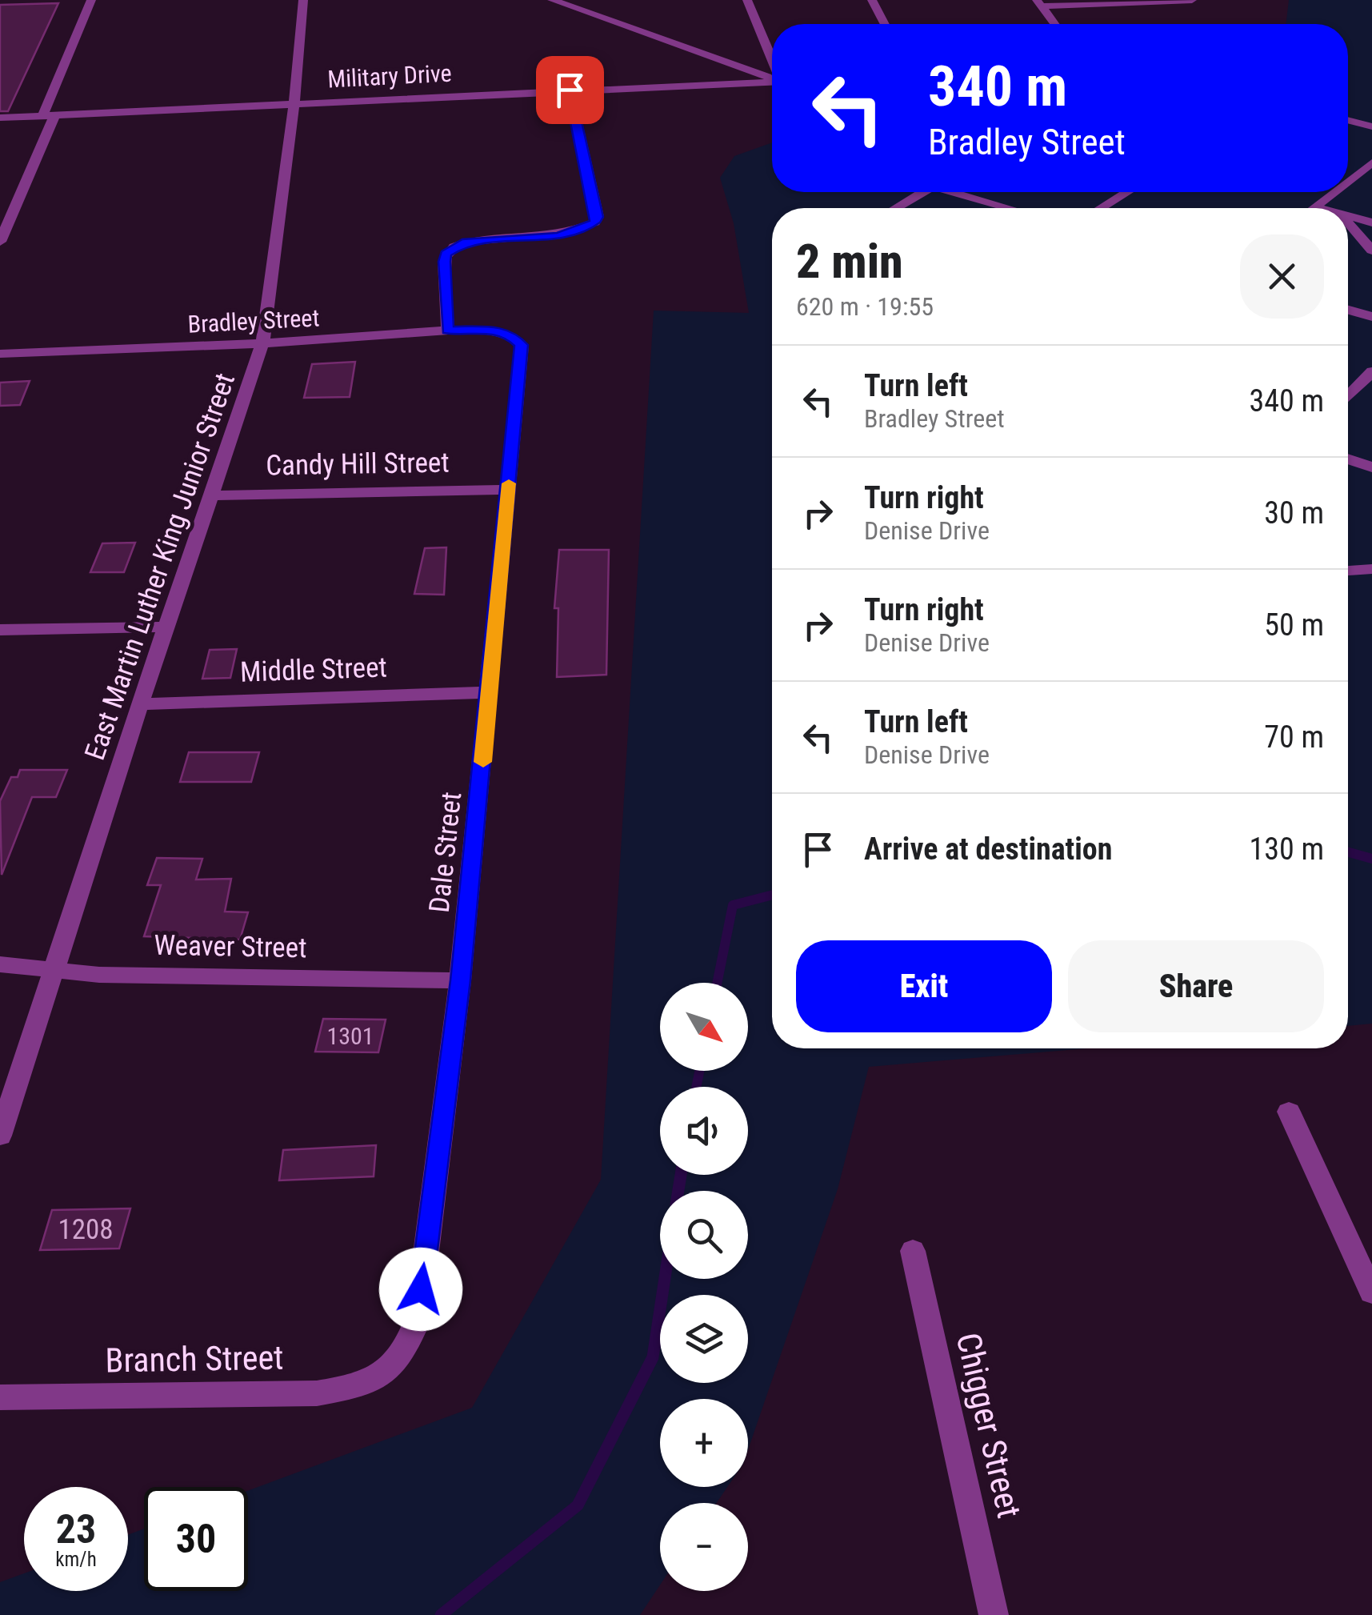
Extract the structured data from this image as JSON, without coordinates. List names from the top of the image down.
{
  "streets": {
    "street": [
      "Military Drive",
      "Bradley Street",
      "Candy Hill Street",
      "East Martin Luther King Junior Street",
      "Middle Street",
      "Dale Street",
      "Weaver Street",
      "Branch Street",
      "Chigger Street"
    ]
  },
  "crossings": [
    ["Military Drive", "East Martin Luther King Junior Street"],
    ["Bradley Street", "East Martin Luther King Junior Street"],
    ["Bradley Street", "Dale Street"],
    ["Candy Hill Street", "East Martin Luther King Junior Street"],
    ["Candy Hill Street", "Dale Street"],
    ["East Martin Luther King Junior Street", "Middle Street"],
    ["East Martin Luther King Junior Street", "Weaver Street"],
    ["Middle Street", "Dale Street"],
    ["Dale Street", "Weaver Street"],
    ["Dale Street", "Branch Street"]
  ],
  "house_numbers": ["1301", "1208"],
  "north": "bottom right",
  "page": {
    "turn": ["340 m", "Bradley Street"],
    "heading": ["2 min", "620 m · 19:55"],
    "list": [
      {
        "name": "Turn left",
        "note": "Bradley Street",
        "value": "340 m"
      },
      {
        "name": "Turn right",
        "note": "Denise Drive",
        "value": "30 m"
      },
      {
        "name": "Turn right",
        "note": "Denise Drive",
        "value": "50 m"
      },
      {
        "name": "Turn left",
        "note": "Denise Drive",
        "value": "70 m"
      },
      {
        "name": "Arrive at destination",
        "value": "130 m"
      }
    ],
    "buttons": ["Exit", "Share"],
    "map_buttons": ["+", "−"],
    "speed": "23 km/h",
    "limit": "30"
  }
}
